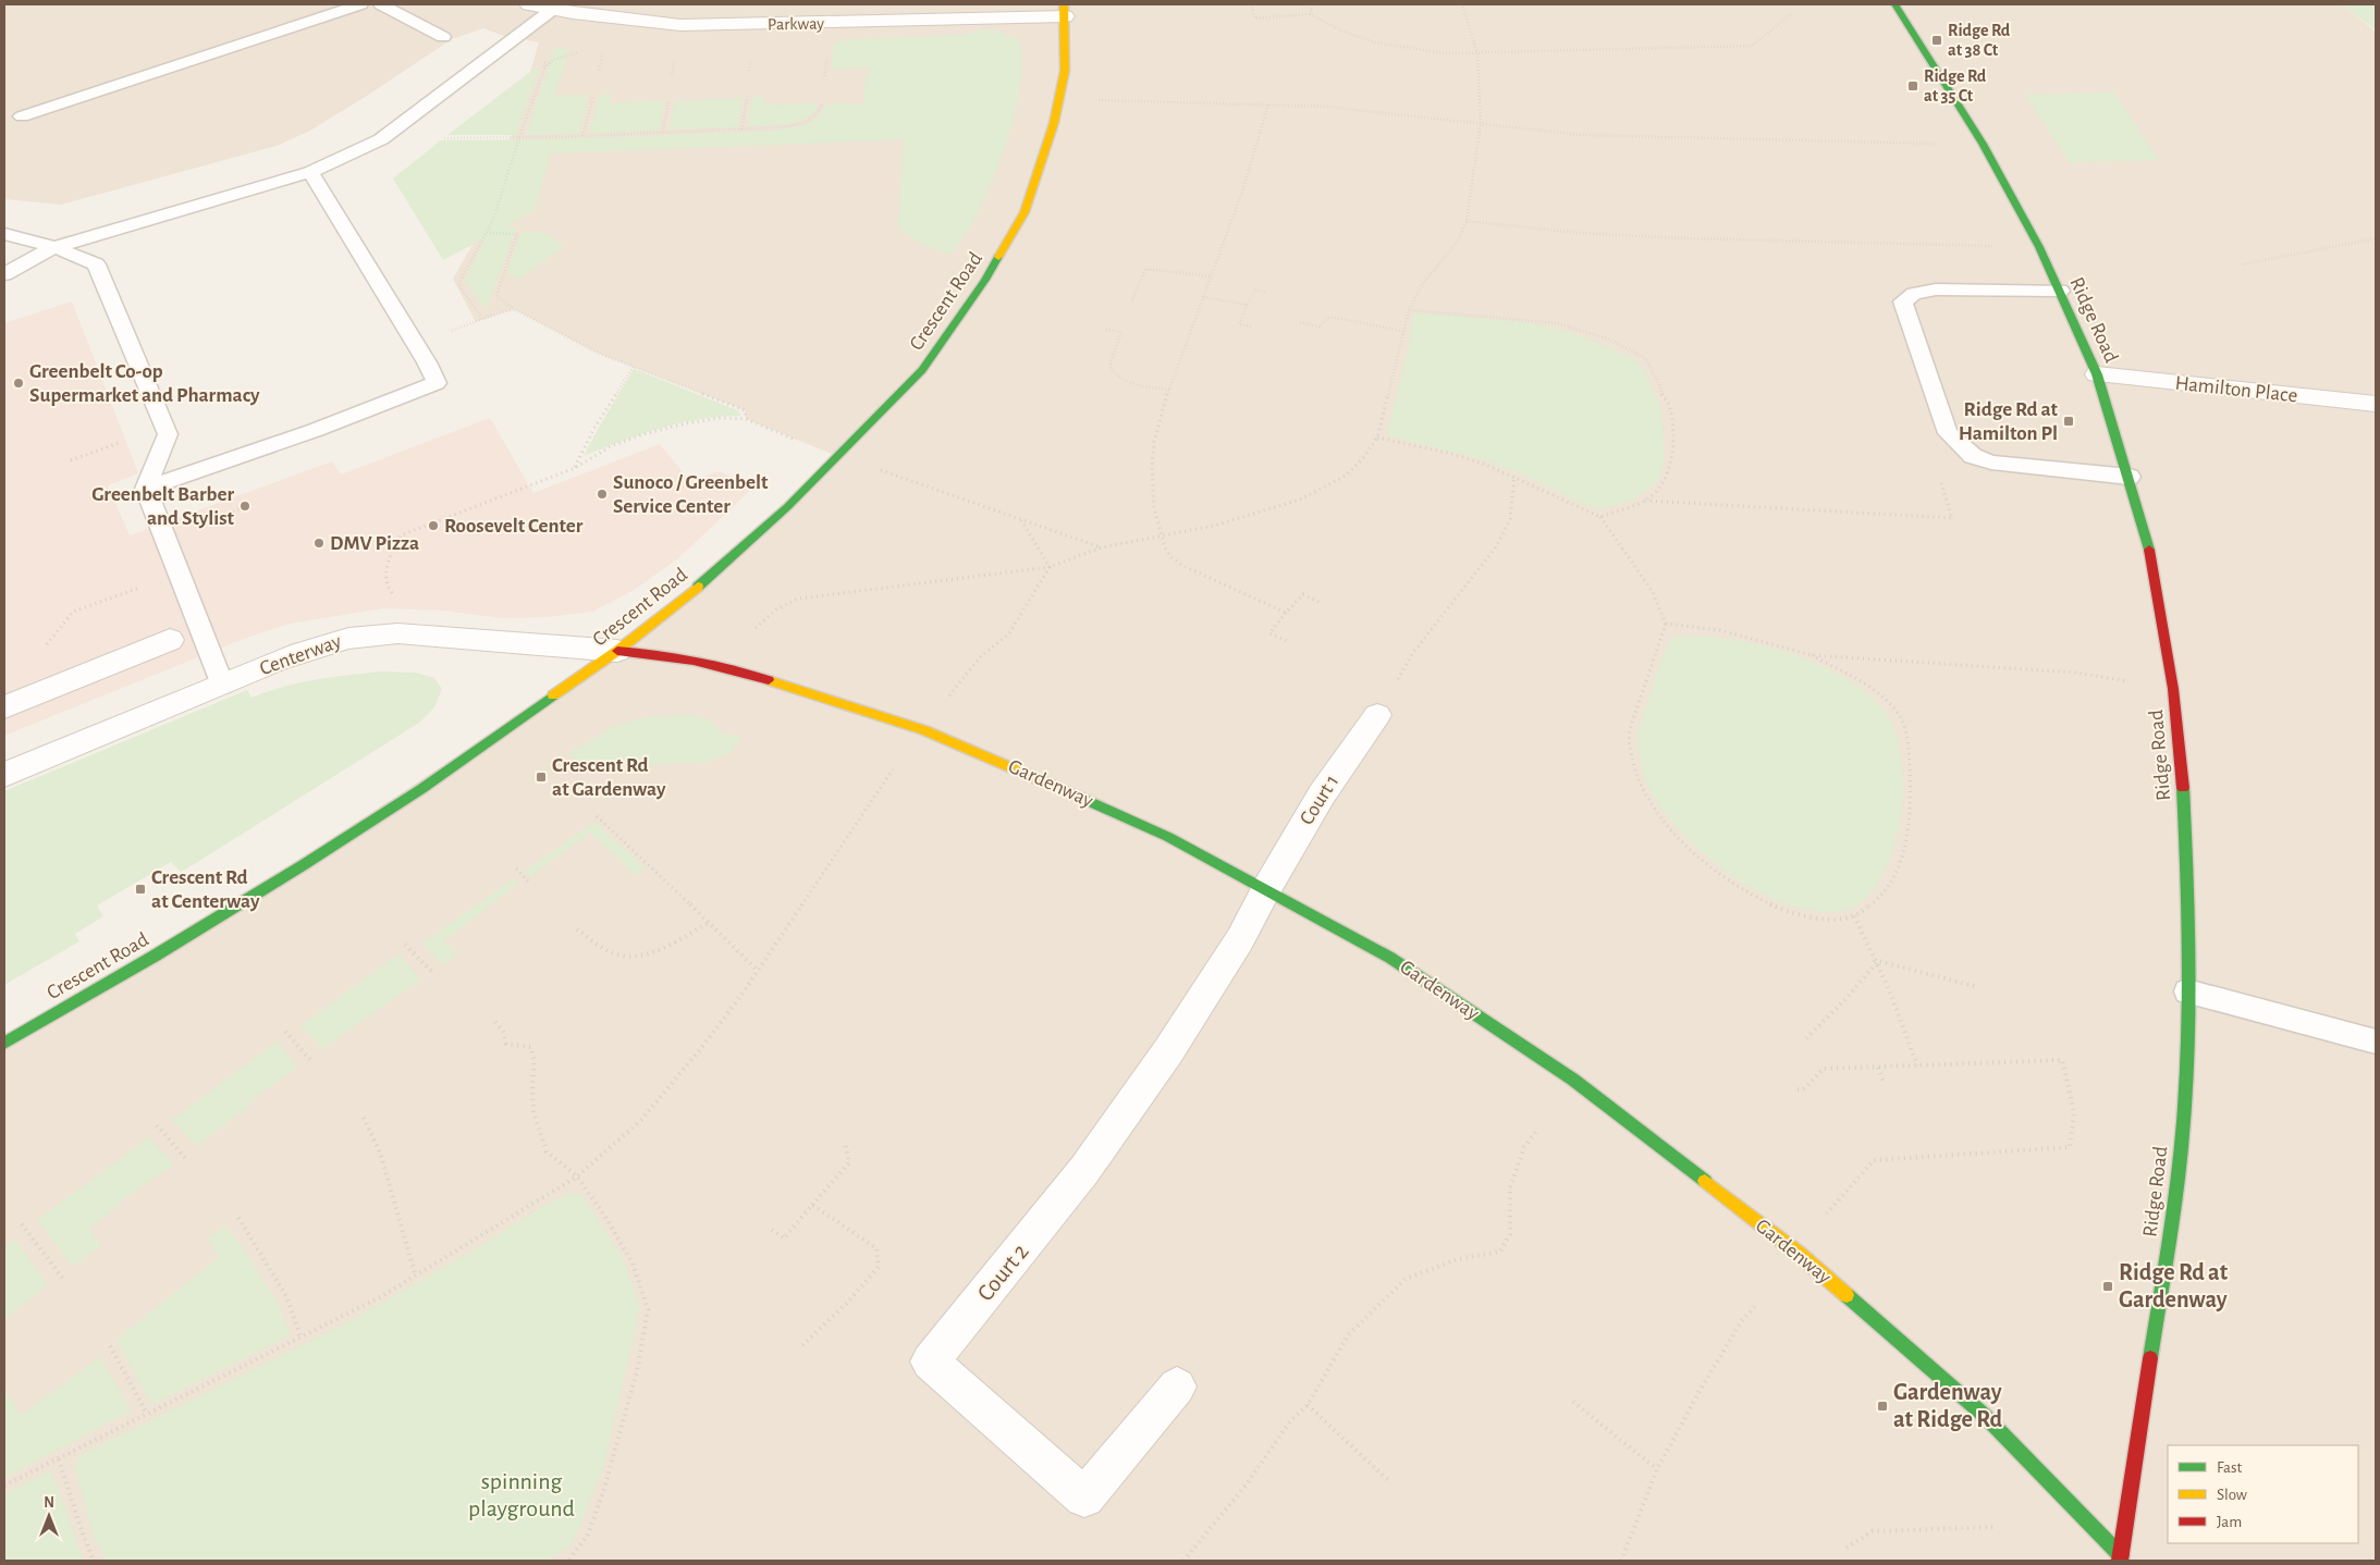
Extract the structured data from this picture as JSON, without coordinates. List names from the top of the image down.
{
  "streets": {
    "street": [
      "Parkway",
      "Crescent Road",
      "Ridge Road",
      "Hamilton Place",
      "Centerway",
      "Gardenway",
      "Court 1",
      "Court 2"
    ]
  },
  "crossings": [
    ["Parkway", "Crescent Road"],
    ["Crescent Road", "Centerway"],
    ["Crescent Road", "Gardenway"],
    ["Ridge Road", "Hamilton Place"],
    ["Ridge Road", "Gardenway"],
    ["Centerway", "Gardenway"],
    ["Gardenway", "Court 1"],
    ["Gardenway", "Court 2"],
    ["Court 1", "Court 2"]
  ],
  "parks": ["spinning playground"],
  "places": {
    "transit": [
      "Ridge Rd at 38 Ct",
      "Ridge Rd at 35 Ct",
      "Ridge Rd at Hamilton Pl",
      "Crescent Rd at Gardenway",
      "Crescent Rd at Centerway",
      "Ridge Rd at Gardenway",
      "Gardenway at Ridge Rd"
    ],
    "other": [
      "Greenbelt Co-op Supermarket and Pharmacy",
      "Sunoco / Greenbelt Service Center",
      "Greenbelt Barber and Stylist",
      "Roosevelt Center",
      "DMV Pizza"
    ]
  },
  "legend": ["Fast", "Slow", "Jam"],
  "north": "top"
}
